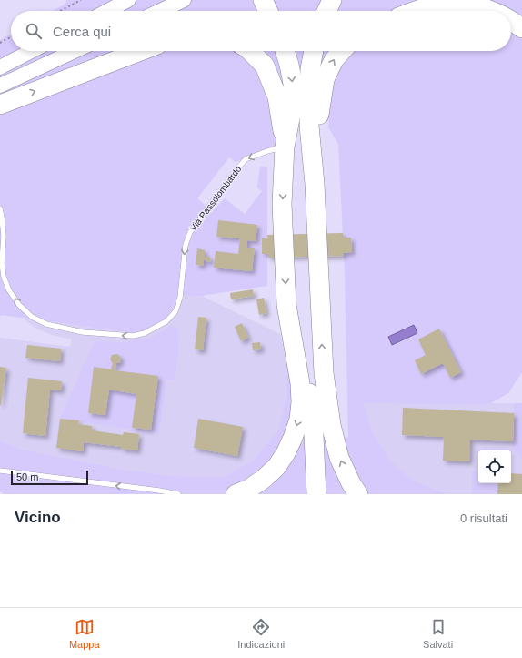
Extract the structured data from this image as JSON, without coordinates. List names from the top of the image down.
{
  "streets": {
    "lane": ["Via Passolombardo"]
  },
  "scale_bar": "50 m",
  "page": {
    "search": "Cerca qui",
    "scale": "50 m",
    "heading": ["Vicino", "0 risultati"],
    "nav": ["Mappa", "Indicazioni", "Salvati"]
  }
}
